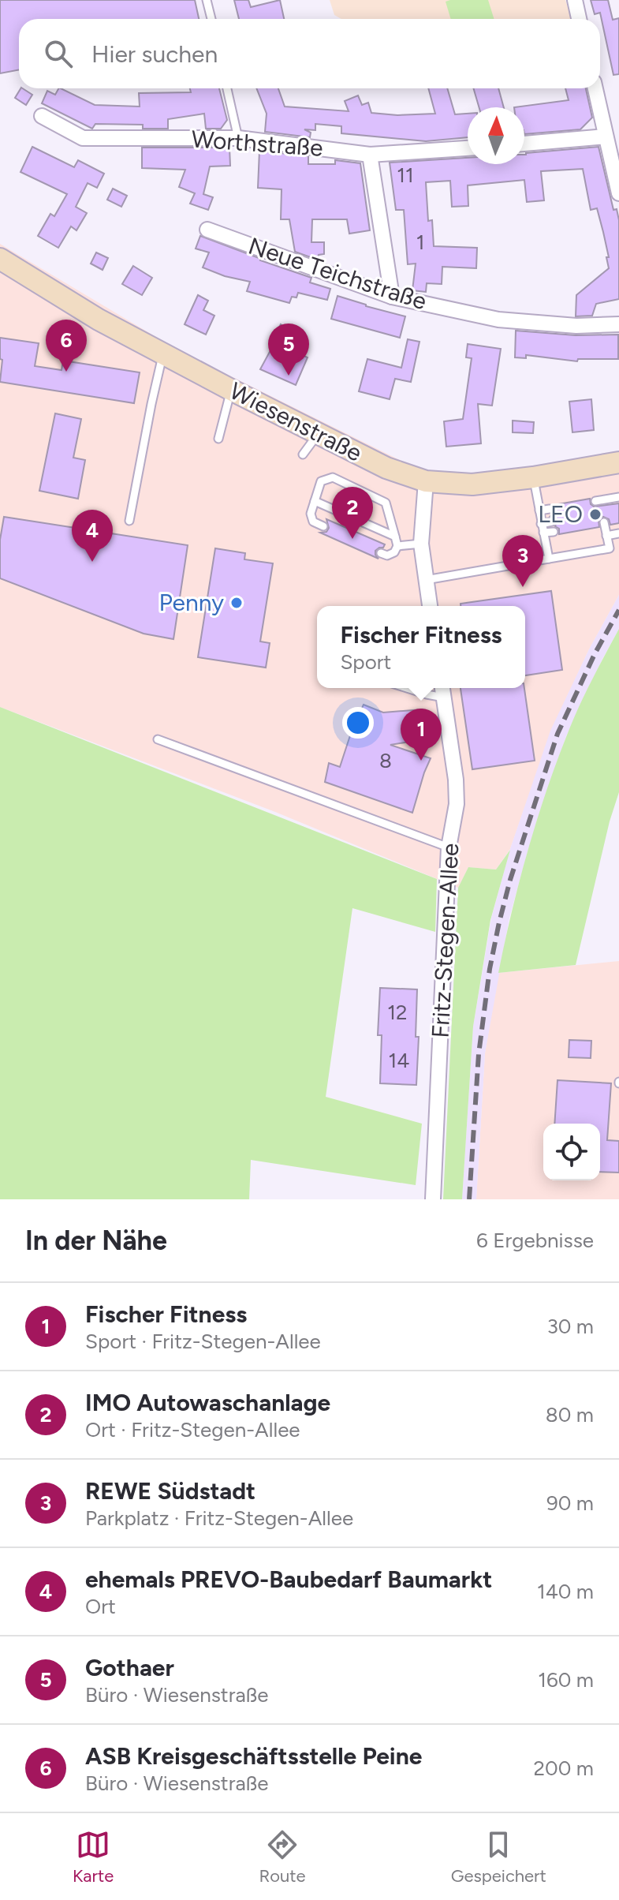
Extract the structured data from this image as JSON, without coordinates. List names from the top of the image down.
{
  "streets": {
    "street": [
      "Worthstraße",
      "Neue Teichstraße",
      "Wiesenstraße",
      "Fritz-Stegen-Allee"
    ]
  },
  "places": ["LEO", "Penny"],
  "house_numbers": [
    "11",
    "1",
    "8",
    "12",
    "14"
  ],
  "north": "top",
  "page": {
    "search": "Hier suchen",
    "pins": [
      "6",
      "5",
      "2",
      "4",
      "3",
      "1"
    ],
    "popup": ["Fischer Fitness", "Sport"],
    "heading": ["In der Nähe", "6 Ergebnisse"],
    "list": [
      {
        "mark": "1",
        "name": "Fischer Fitness",
        "note": "Sport · Fritz-Stegen-Allee",
        "value": "30 m"
      },
      {
        "mark": "2",
        "name": "IMO Autowaschanlage",
        "note": "Ort · Fritz-Stegen-Allee",
        "value": "80 m"
      },
      {
        "mark": "3",
        "name": "REWE Südstadt",
        "note": "Parkplatz · Fritz-Stegen-Allee",
        "value": "90 m"
      },
      {
        "mark": "4",
        "name": "ehemals PREVO-Baubedarf Baumarkt",
        "note": "Ort",
        "value": "140 m"
      },
      {
        "mark": "5",
        "name": "Gothaer",
        "note": "Büro · Wiesenstraße",
        "value": "160 m"
      },
      {
        "mark": "6",
        "name": "ASB Kreisgeschäftsstelle Peine",
        "note": "Büro · Wiesenstraße",
        "value": "200 m"
      }
    ],
    "nav": ["Karte", "Route", "Gespeichert"]
  }
}
